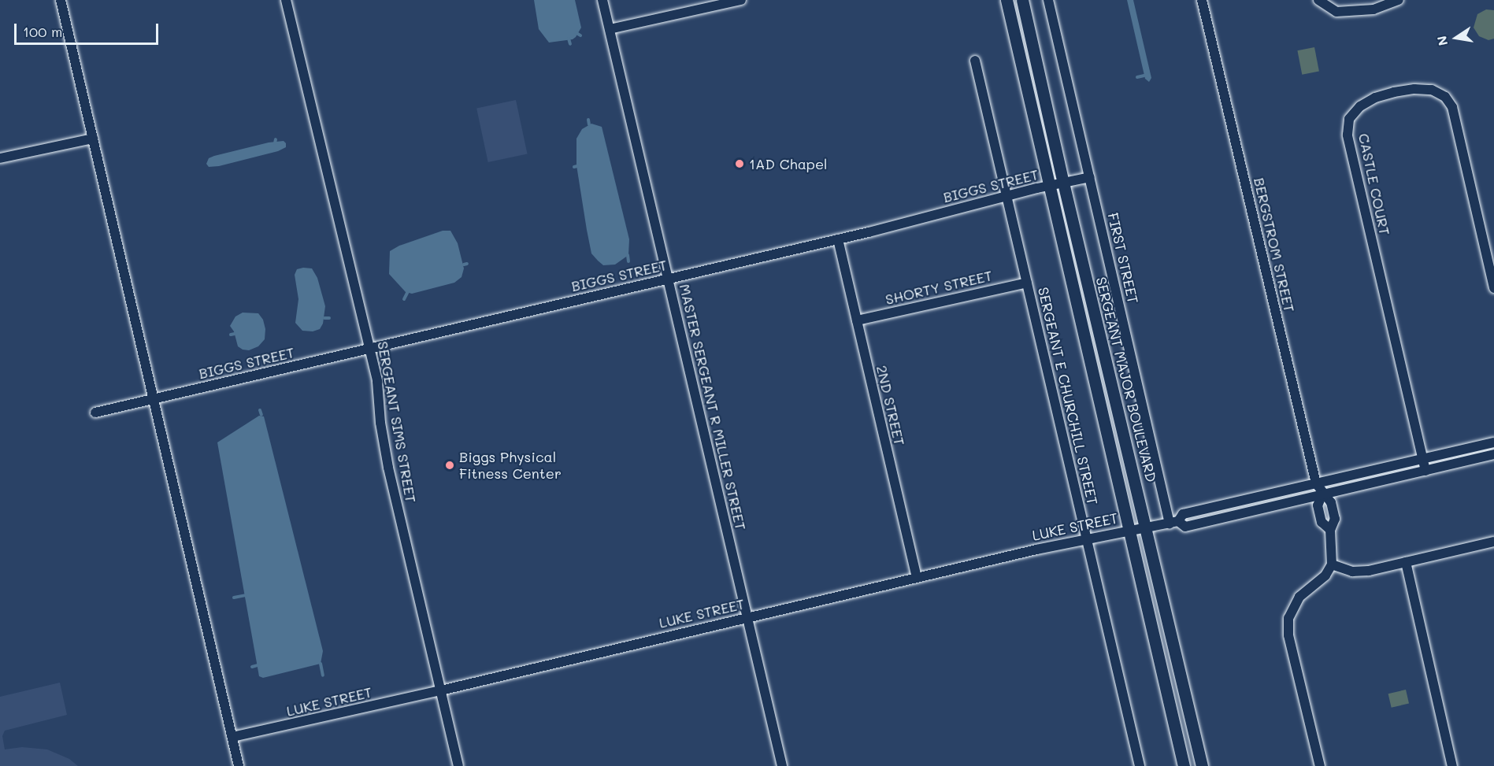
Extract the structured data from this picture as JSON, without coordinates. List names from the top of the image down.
{
  "streets": {
    "street": [
      "CASTLE COURT",
      "BIGGS STREET",
      "BERGSTROM STREET",
      "FIRST STREET",
      "SHORTY STREET",
      "SERGEANT MAJOR BOULEVARD",
      "SERGEANT E CHURCHILL STREET",
      "2ND STREET",
      "MASTER SERGEANT R MILLER STREET",
      "SERGEANT SIMS STREET",
      "LUKE STREET"
    ]
  },
  "crossings": [
    ["CASTLE COURT", "LUKE STREET"],
    ["BIGGS STREET", "FIRST STREET"],
    ["BIGGS STREET", "SERGEANT MAJOR BOULEVARD"],
    ["BIGGS STREET", "SERGEANT E CHURCHILL STREET"],
    ["BIGGS STREET", "2ND STREET"],
    ["BIGGS STREET", "MASTER SERGEANT R MILLER STREET"],
    ["BIGGS STREET", "SERGEANT SIMS STREET"],
    ["BERGSTROM STREET", "LUKE STREET"],
    ["FIRST STREET", "LUKE STREET"],
    ["SHORTY STREET", "SERGEANT E CHURCHILL STREET"],
    ["SHORTY STREET", "2ND STREET"],
    ["SERGEANT MAJOR BOULEVARD", "LUKE STREET"],
    ["SERGEANT E CHURCHILL STREET", "LUKE STREET"],
    ["2ND STREET", "LUKE STREET"],
    ["MASTER SERGEANT R MILLER STREET", "LUKE STREET"],
    ["SERGEANT SIMS STREET", "LUKE STREET"]
  ],
  "places": ["1AD Chapel", "Biggs Physical Fitness Center"],
  "scale_bar": "100 m",
  "north": "left"
}
